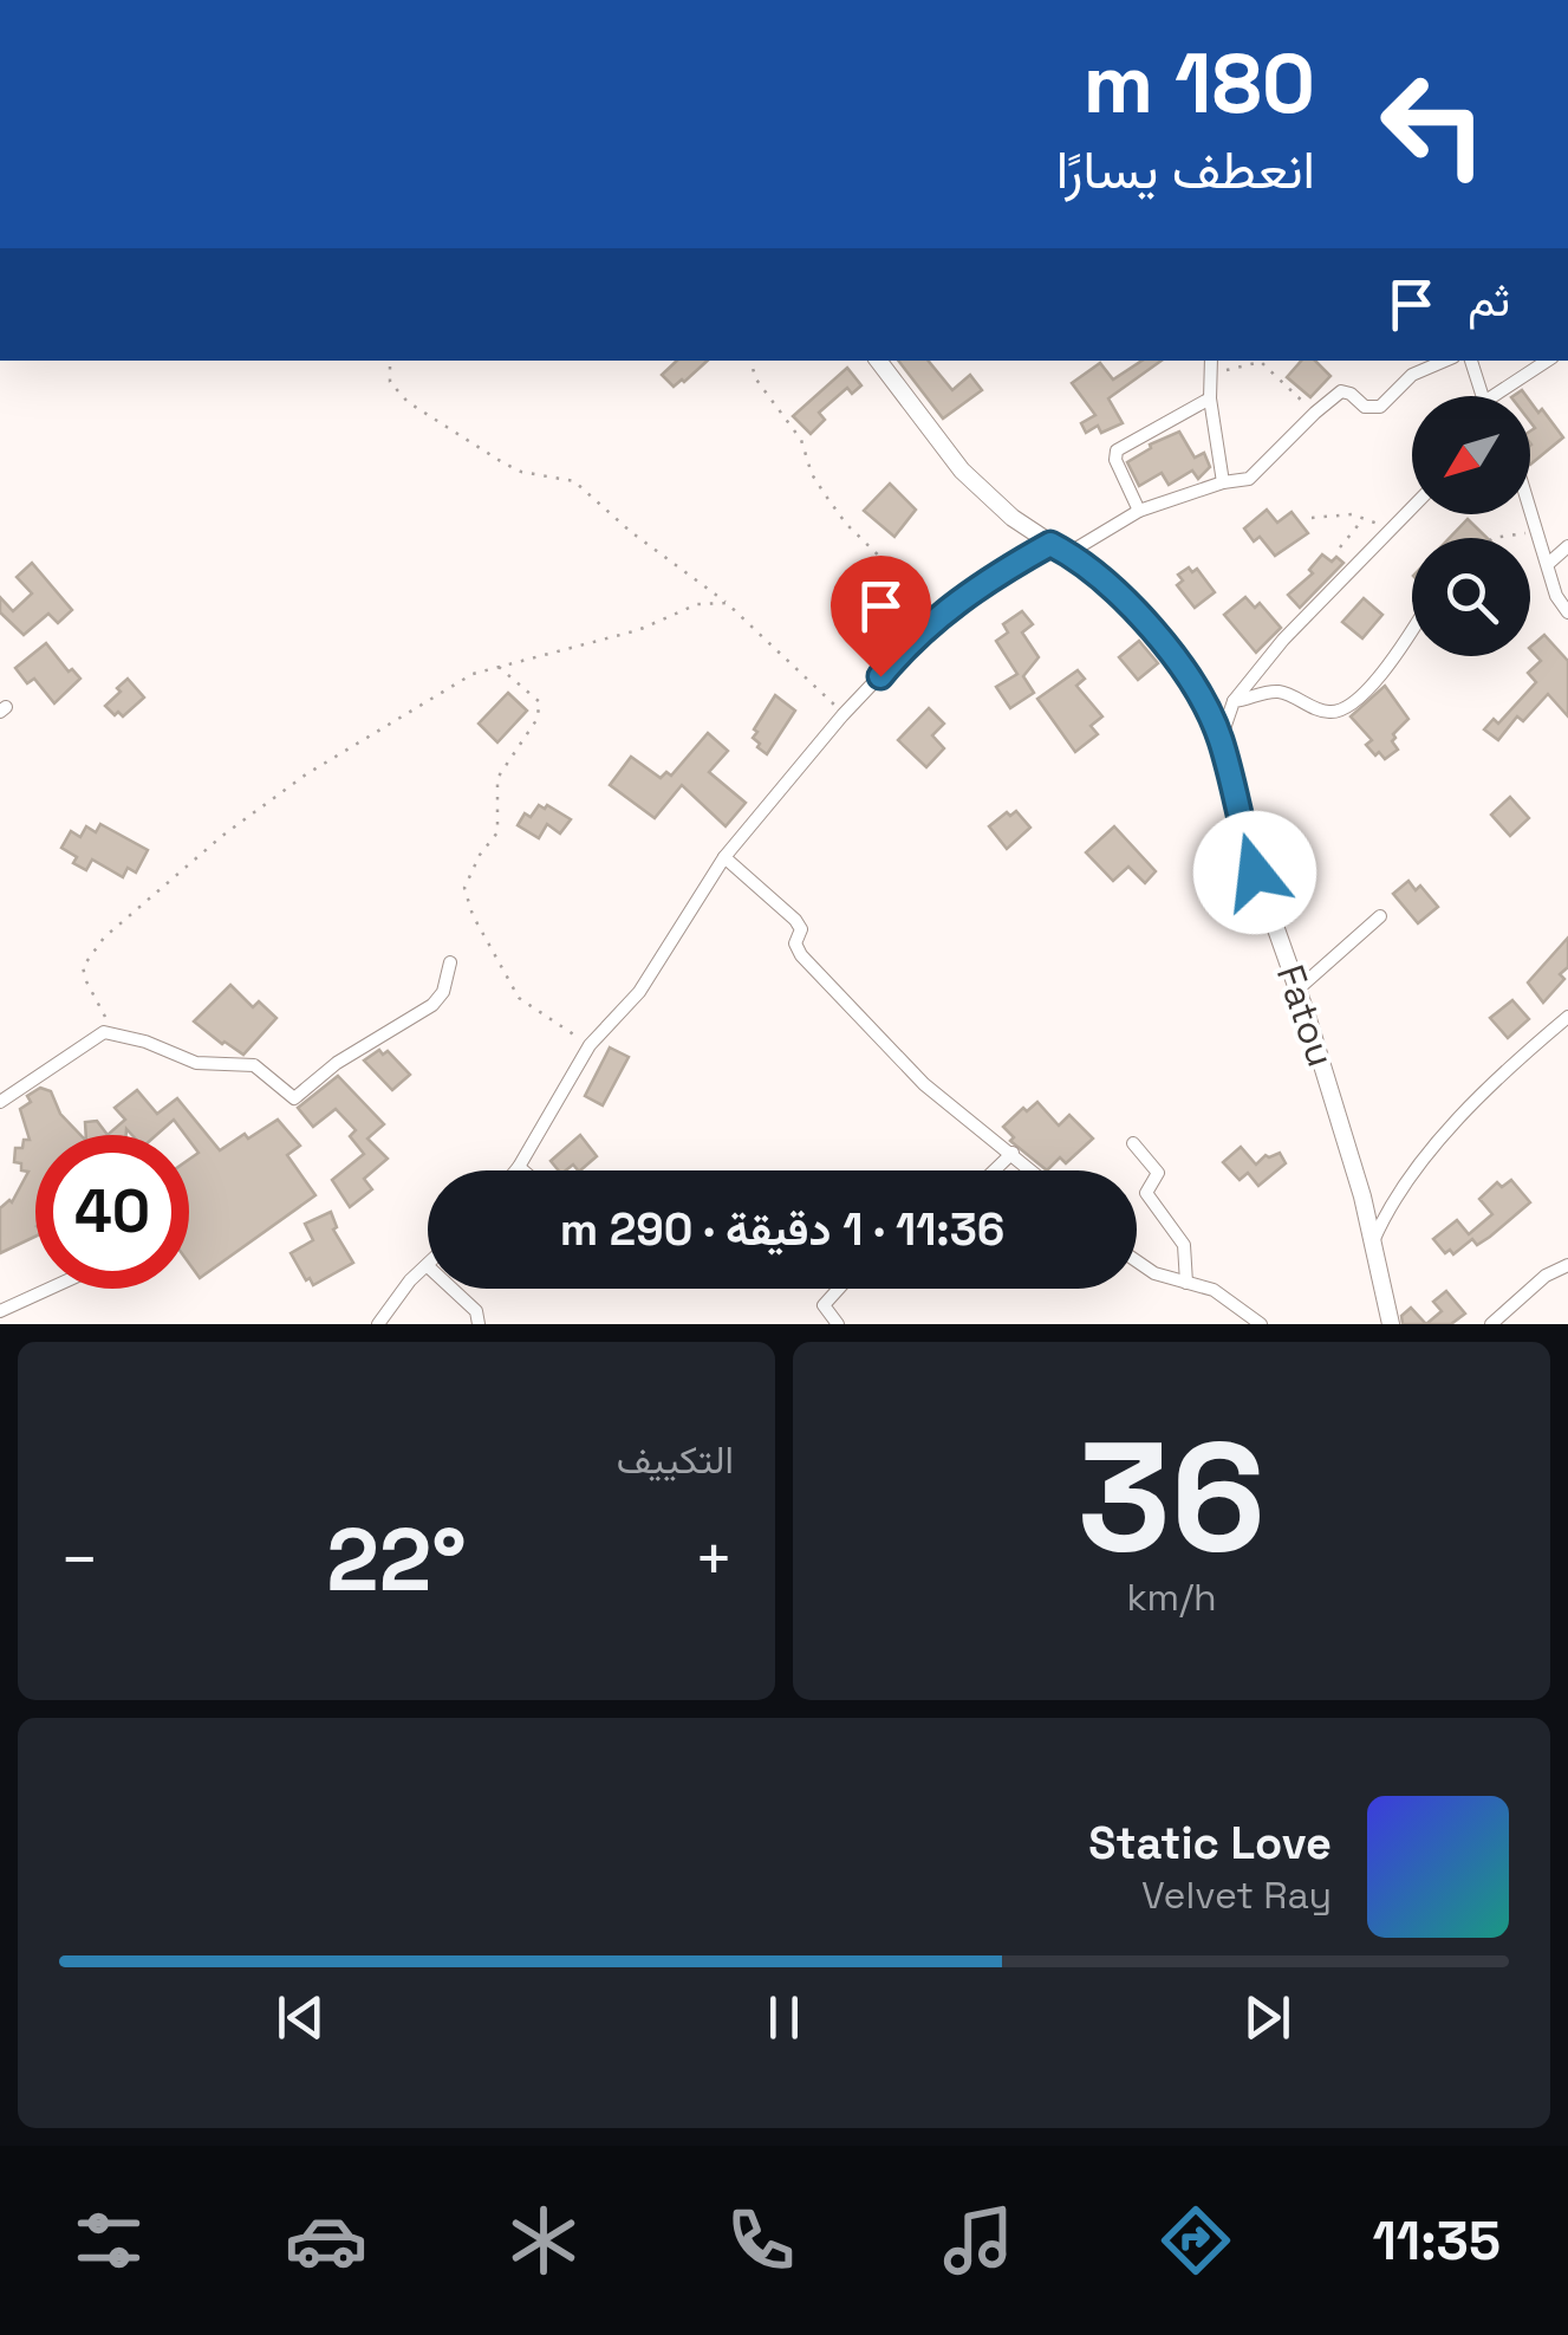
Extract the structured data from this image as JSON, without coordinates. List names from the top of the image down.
{
  "streets": {
    "street": ["Fatou"]
  },
  "north": "bottom left",
  "page": {
    "turn": ["180 m", "انعطف يسارًا"],
    "then": "ثم",
    "limit": "40",
    "trip": "11:36 · 1 دقيقة · 290 m",
    "tile": [
      ["36", "km/h"],
      "التكييف"
    ],
    "heat": ["−", "22°", "+"],
    "song": ["Static Love", "Velvet Ray"],
    "tabs": "11:35"
  }
}
